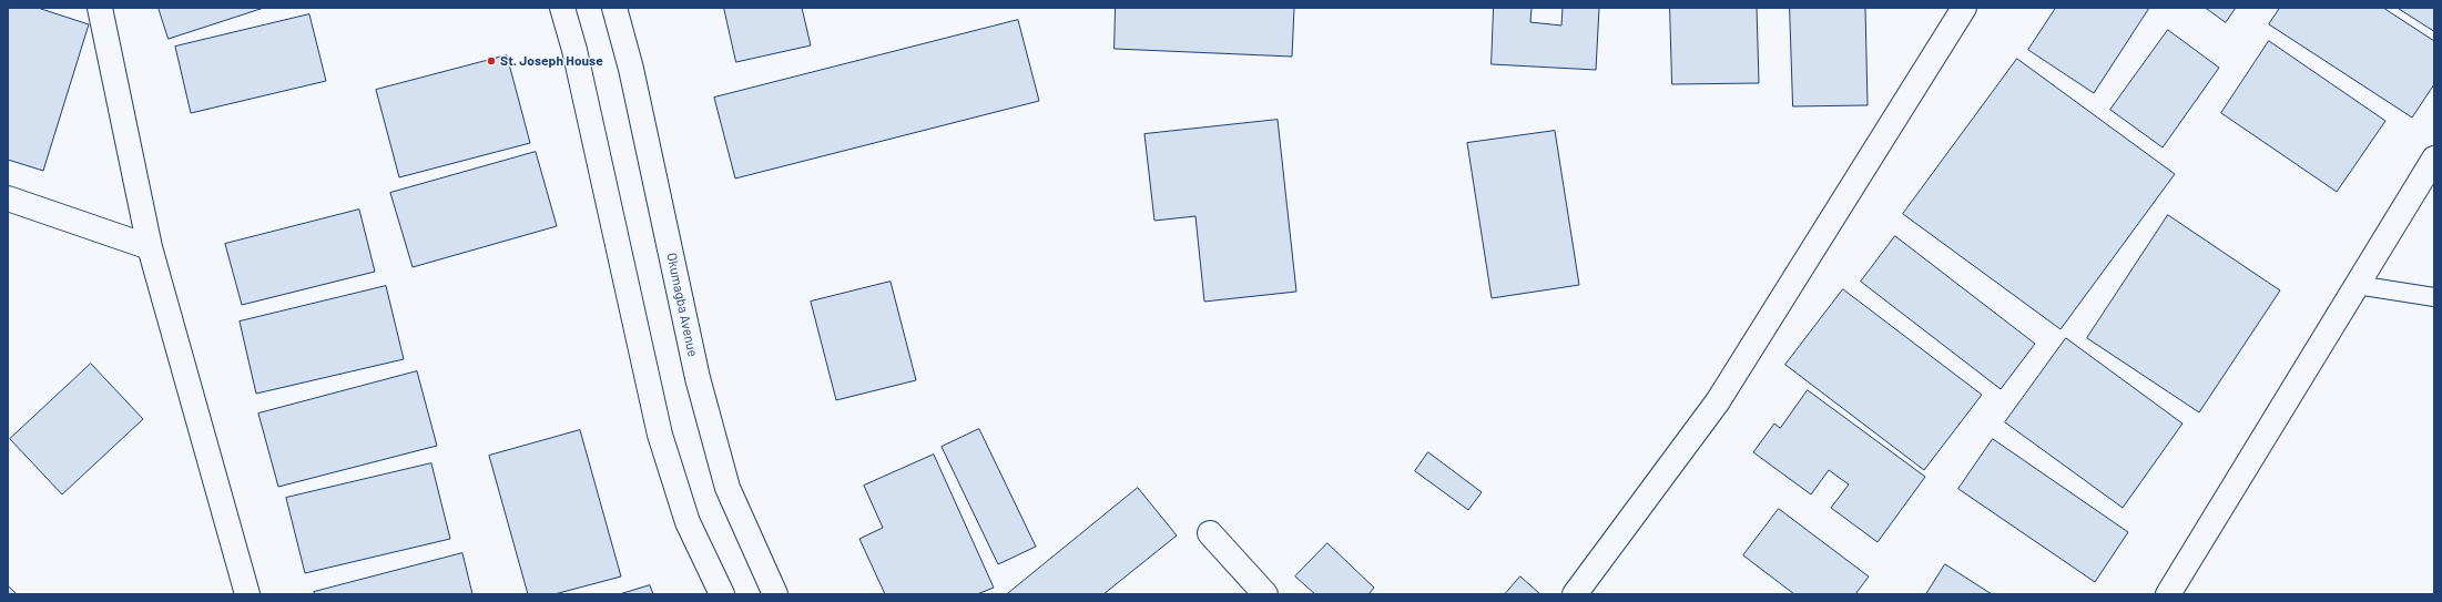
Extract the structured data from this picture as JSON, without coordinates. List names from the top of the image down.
{
  "streets": {
    "street": ["Okumagba Avenue"]
  },
  "places": ["St. Joseph House"]
}
